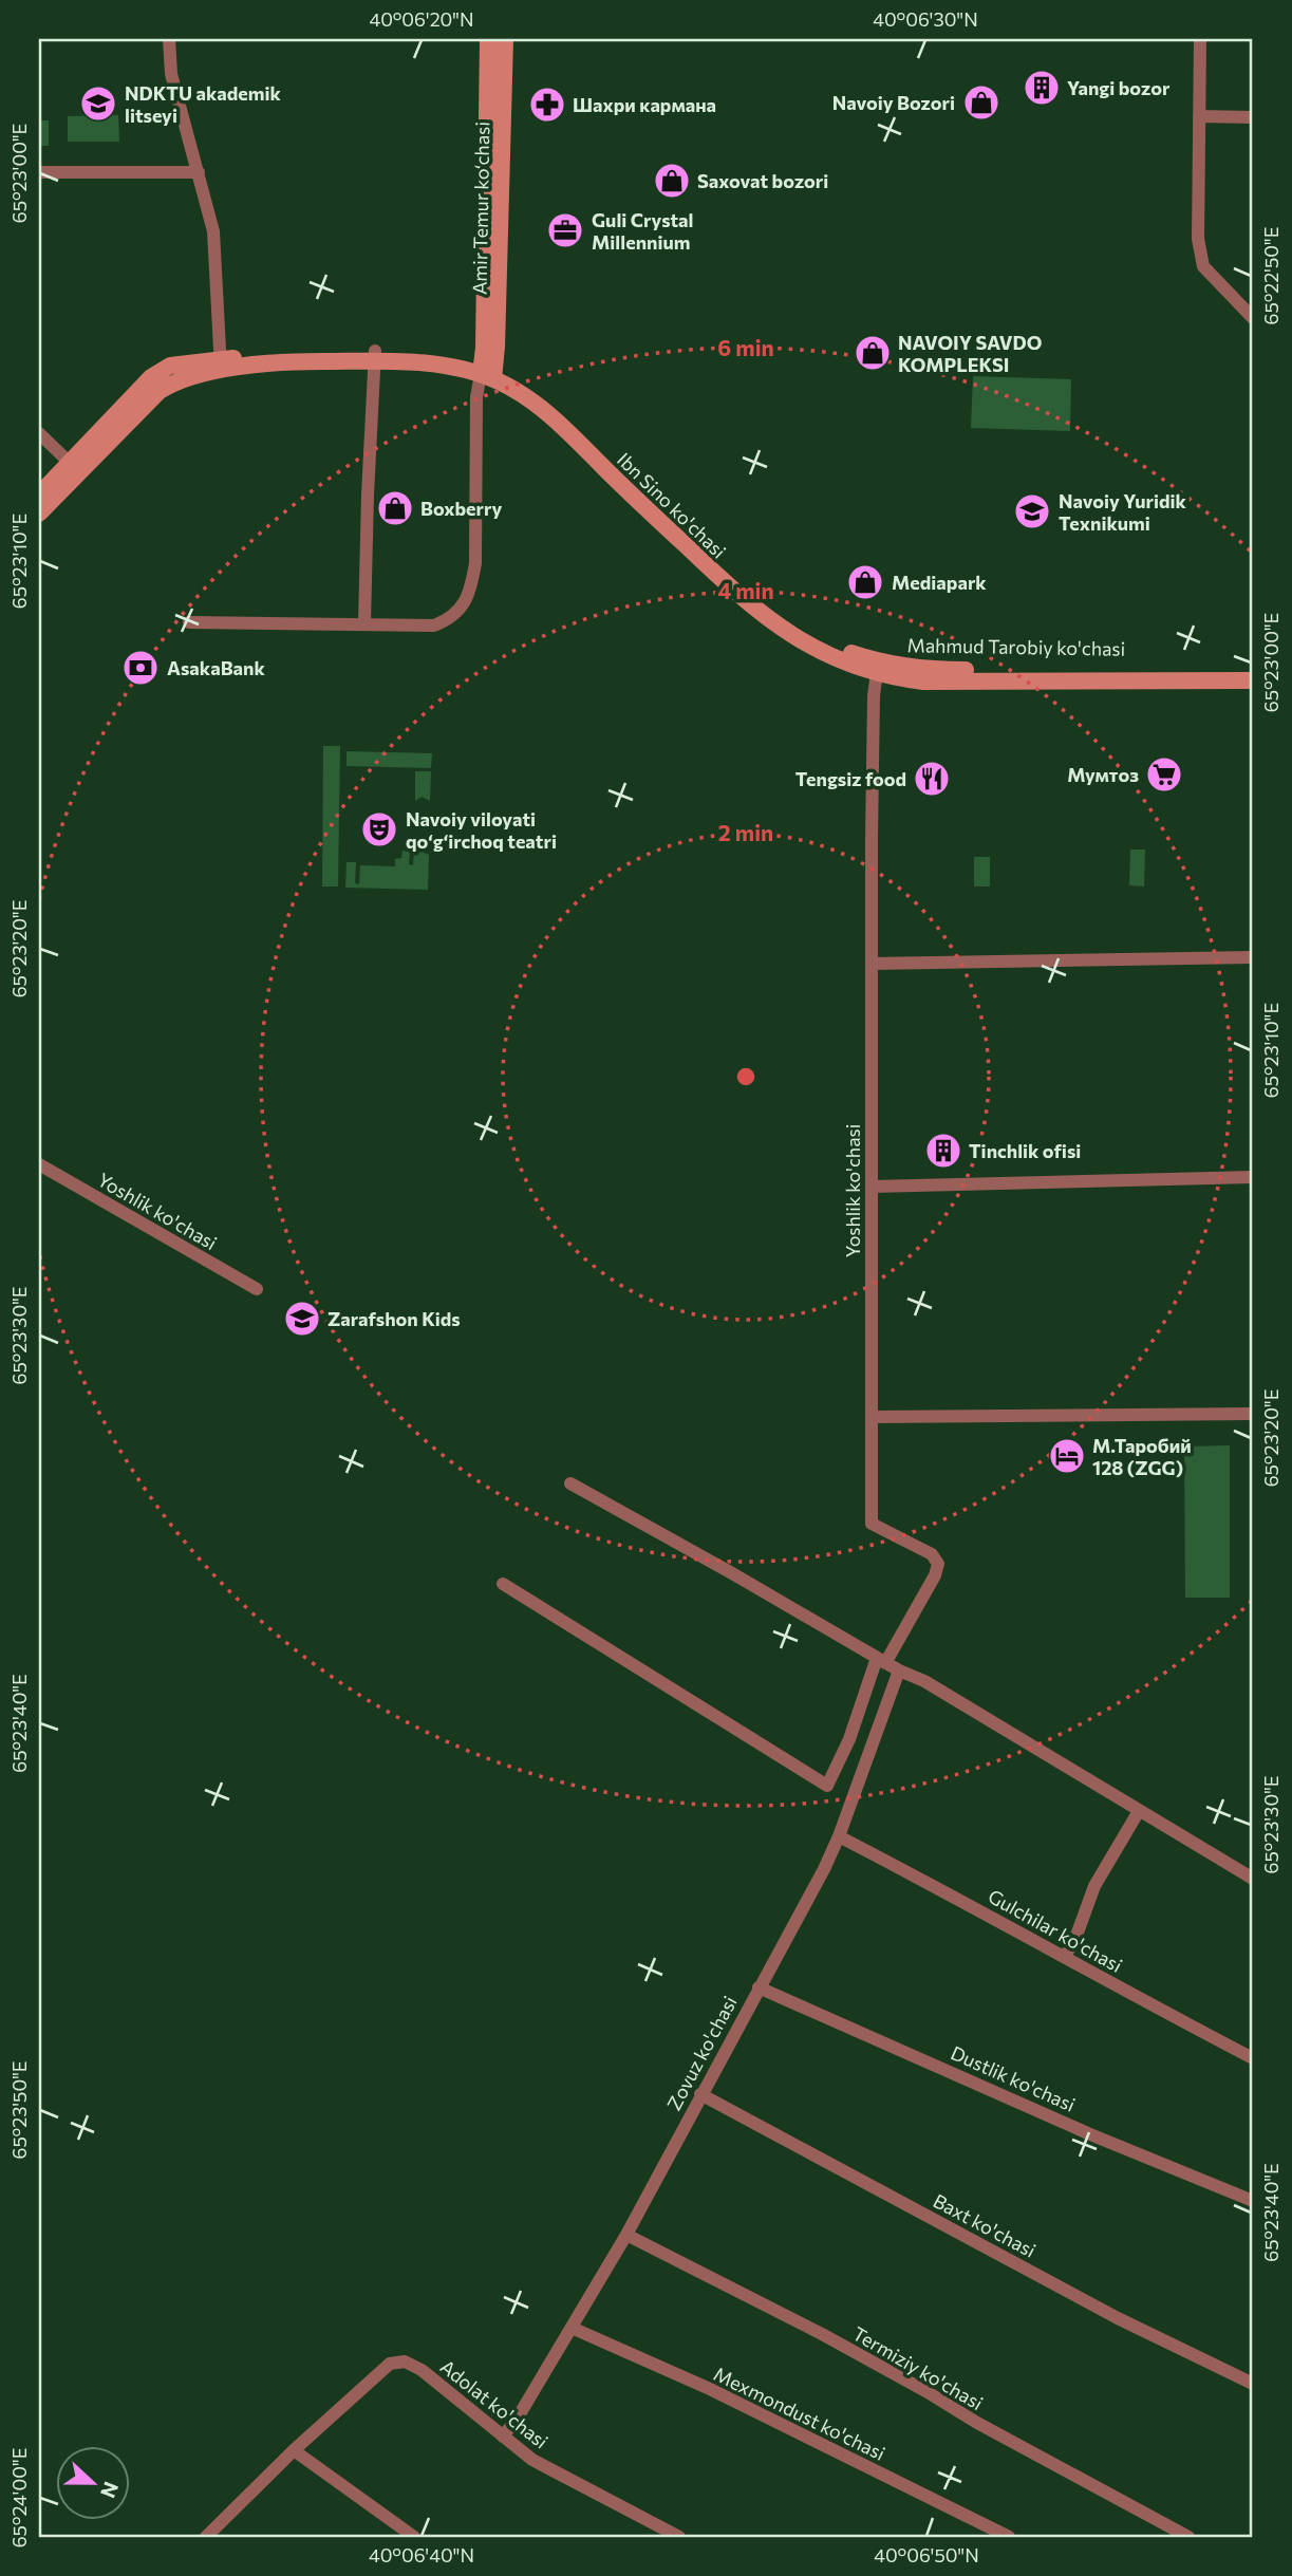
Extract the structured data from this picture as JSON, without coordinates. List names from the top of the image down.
{
  "streets": {
    "main road": ["Amir Temur ko‘chasi", "Mahmud Tarobiy ko'chasi"],
    "street": [
      "Yoshlik ko'chasi",
      "Gulchilar ko'chasi",
      "Zovuz ko'chasi",
      "Dustlik ko'chasi",
      "Baxt ko'chasi",
      "Termiziy ko'chasi",
      "Adolat ko'chasi",
      "Mexmondust ko'chasi"
    ]
  },
  "crossings": [
    ["Amir Temur ko‘chasi", "Mahmud Tarobiy ko'chasi"],
    ["Mahmud Tarobiy ko'chasi", "Yoshlik ko'chasi"],
    ["Gulchilar ko'chasi", "Zovuz ko'chasi"],
    ["Zovuz ko'chasi", "Dustlik ko'chasi"],
    ["Zovuz ko'chasi", "Baxt ko'chasi"],
    ["Zovuz ko'chasi", "Termiziy ko'chasi"],
    ["Zovuz ko'chasi", "Adolat ko'chasi"],
    ["Zovuz ko'chasi", "Mexmondust ko'chasi"]
  ],
  "places": {
    "building": ["Yangi bozor", "Tinchlik ofisi"],
    "shop": [
      "Navoiy Bozori",
      "Saxovat bozori",
      "NAVOIY SAVDO KOMPLEKSI",
      "Boxberry",
      "Mediapark"
    ],
    "school or university": ["NDKTU akademik litseyi", "Navoiy Yuridik Texnikumi", "Zarafshon Kids"],
    "pharmacy": ["Шахри кармана"],
    "office": ["Guli Crystal Millennium"],
    "bank": ["AsakaBank"],
    "supermarket": ["Мумтоз"],
    "restaurant": ["Tengsiz food"],
    "theatre": ["Navoiy viloyati qoʻgʻirchoq teatri"],
    "hotel": ["М.Таробий 128 (ZGG)"]
  },
  "north": "right",
  "coordinates": [
    "40°06'20\"N",
    "40°06'30\"N",
    "65°23'00\"E",
    "65°22'50\"E",
    "65°23'10\"E",
    "65°23'20\"E",
    "65°23'30\"E",
    "65°23'40\"E",
    "65°23'50\"E",
    "65°24'00\"E",
    "40°06'40\"N",
    "40°06'50\"N"
  ],
  "rings": ["6 min", "4 min", "2 min"]
}
